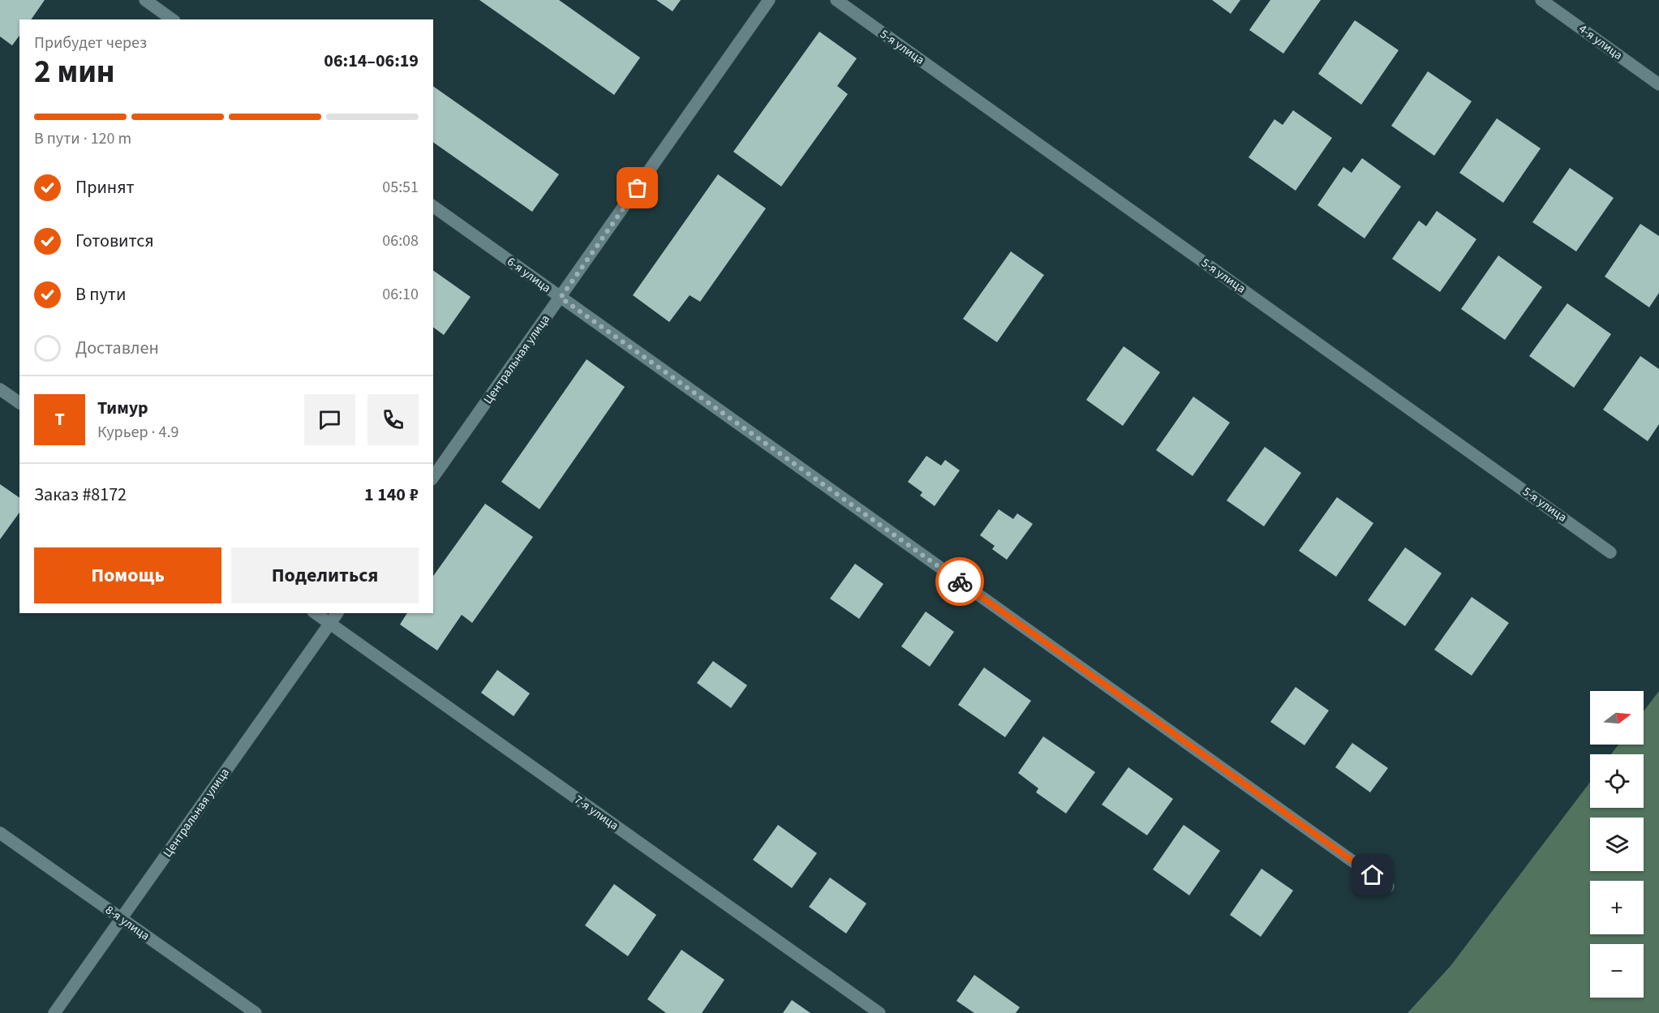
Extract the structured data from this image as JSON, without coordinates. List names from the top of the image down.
{
  "streets": {
    "street": [
      "4-я улица",
      "5-я улица",
      "6-я улица",
      "Центральная улица",
      "7-я улица",
      "8-я улица"
    ]
  },
  "crossings": [
    ["6-я улица", "Центральная улица"],
    ["Центральная улица", "7-я улица"],
    ["Центральная улица", "8-я улица"]
  ],
  "north": "right",
  "page": {
    "heading": ["2 мин", "Прибудет через", "06:14–06:19"],
    "panel": [
      "Тимур",
      "Курьер · 4.9",
      "Заказ #8172",
      "1 140 ₽"
    ],
    "bar": "В пути · 120 m",
    "list": [
      ["Принят", "05:51"],
      ["Готовится", "06:08"],
      ["В пути", "06:10"],
      "Доставлен"
    ],
    "round": "Т",
    "buttons": ["Помощь", "Поделиться"],
    "map_buttons": ["+", "−"]
  }
}
